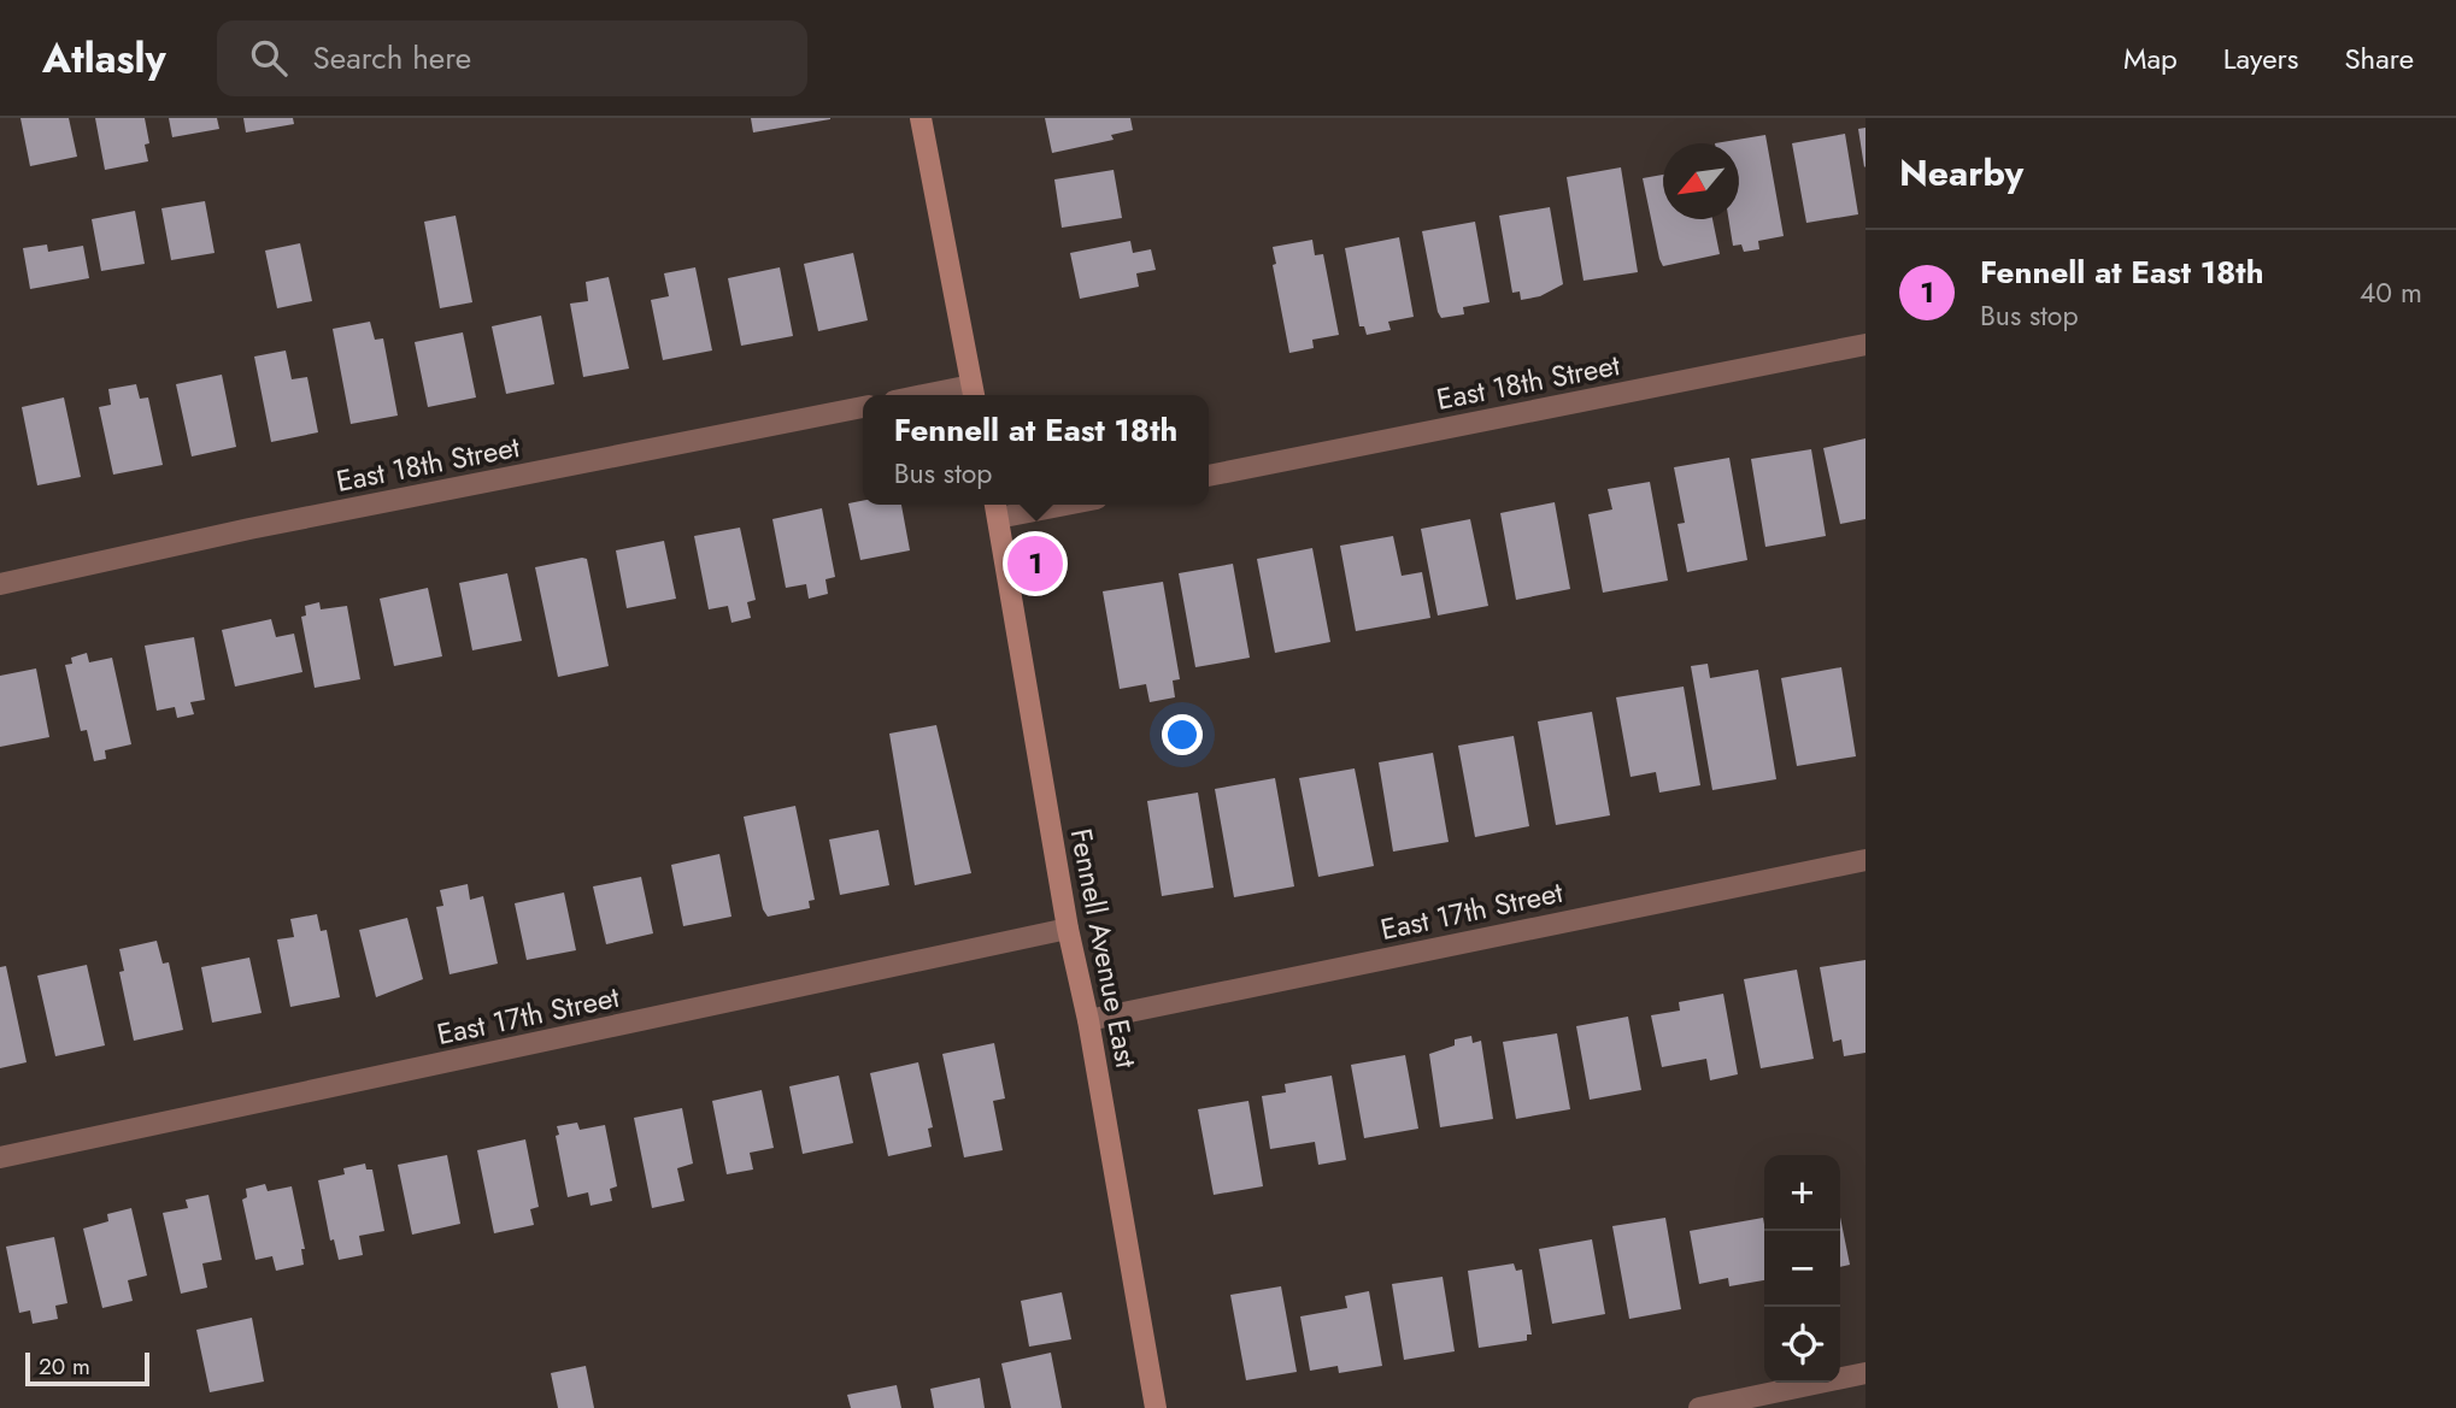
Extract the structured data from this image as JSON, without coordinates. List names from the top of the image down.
{
  "streets": {
    "main road": ["Fennell Avenue East"],
    "street": ["East 18th Street", "East 17th Street"]
  },
  "crossings": [
    ["East 17th Street", "Fennell Avenue East"]
  ],
  "scale_bar": "20 m",
  "north": "bottom left",
  "page": {
    "header": "Atlasly",
    "search": "Search here",
    "nav": ["Map", "Layers", "Share"],
    "heading": "Nearby",
    "list": [
      {
        "mark": "1",
        "name": "Fennell at East 18th",
        "note": "Bus stop",
        "value": "40 m"
      }
    ],
    "popup": ["Fennell at East 18th", "Bus stop"],
    "pins": "1",
    "map_buttons": ["+", "−"],
    "scale": "20 m"
  }
}
